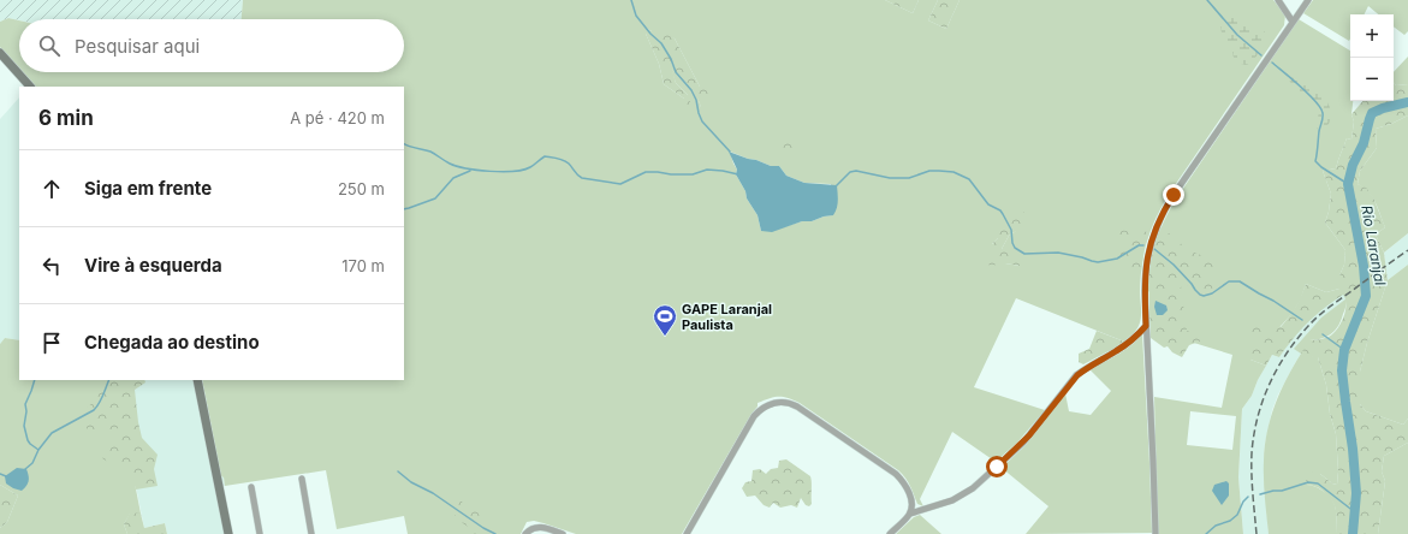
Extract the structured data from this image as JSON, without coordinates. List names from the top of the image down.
{
  "water": ["Rio Laranjal"],
  "places": {
    "sports": ["GAPE Laranjal Paulista"]
  },
  "page": {
    "map_buttons": ["+", "−"],
    "search": "Pesquisar aqui",
    "heading": ["6 min", "A pé · 420 m"],
    "list": [
      ["Siga em frente", "250 m"],
      ["Vire à esquerda", "170 m"],
      "Chegada ao destino"
    ]
  }
}
